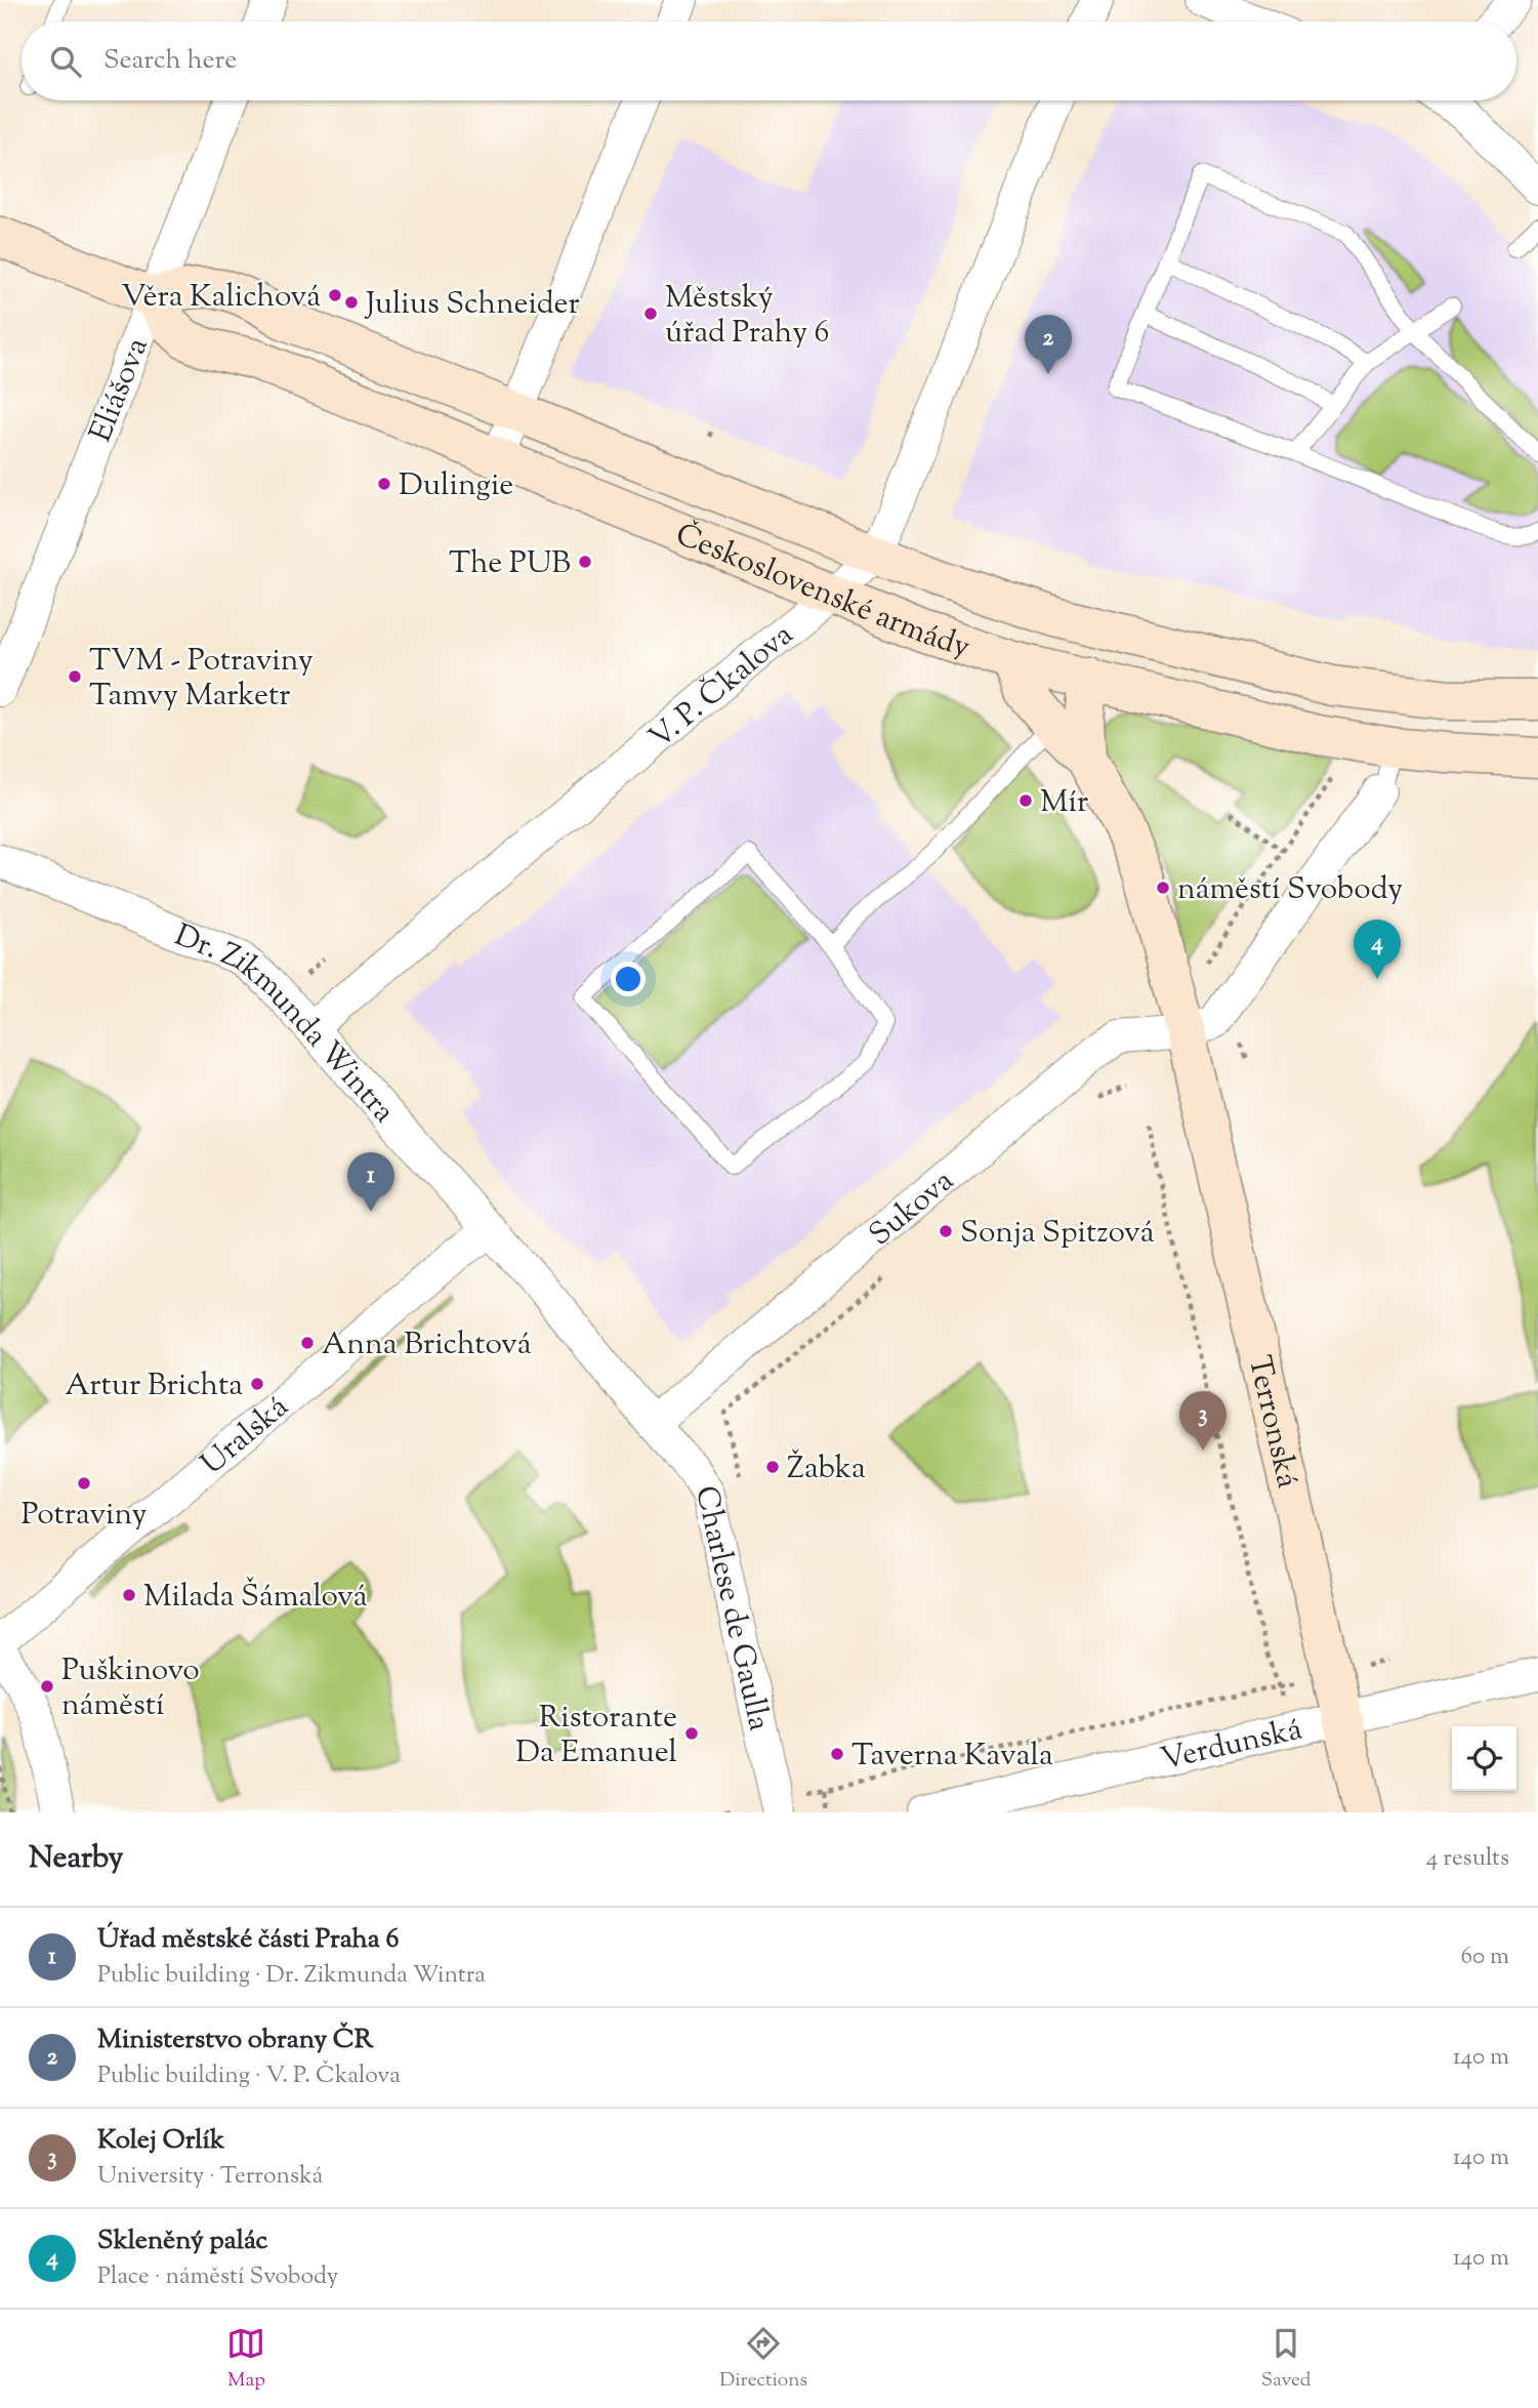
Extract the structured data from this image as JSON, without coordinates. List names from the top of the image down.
{
  "streets": {
    "main road": ["Československé armády", "Terronská"],
    "street": [
      "Eliášova",
      "V. P. Čkalova",
      "Dr. Zikmunda Wintra",
      "Sukova",
      "Uralská",
      "Charlese de Gaulla",
      "Verdunská"
    ]
  },
  "crossings": [
    ["Eliášova", "Československé armády"],
    ["Československé armády", "V. P. Čkalova"],
    ["V. P. Čkalova", "Dr. Zikmunda Wintra"],
    ["Dr. Zikmunda Wintra", "Sukova"],
    ["Dr. Zikmunda Wintra", "Uralská"],
    ["Dr. Zikmunda Wintra", "Charlese de Gaulla"],
    ["Sukova", "Terronská"],
    ["Sukova", "Charlese de Gaulla"],
    ["Terronská", "Verdunská"]
  ],
  "places": [
    "Věra Kalichová",
    "Julius Schneider",
    "Městský úřad Prahy 6",
    "Dulingie",
    "The PUB",
    "TVM - Potraviny Tamvy Marketr",
    "Mír",
    "náměstí Svobody",
    "Sonja Spitzová",
    "Anna Brichtová",
    "Artur Brichta",
    "Žabka",
    "Potraviny",
    "Milada Šámalová",
    "Puškinovo náměstí",
    "Ristorante Da Emanuel",
    "Taverna Kavala"
  ],
  "page": {
    "search": "Search here",
    "pins": [
      "2",
      "4",
      "1",
      "3"
    ],
    "heading": ["Nearby", "4 results"],
    "list": [
      {
        "mark": "1",
        "name": "Úřad městské části Praha 6",
        "note": "Public building · Dr. Zikmunda Wintra",
        "value": "60 m"
      },
      {
        "mark": "2",
        "name": "Ministerstvo obrany ČR",
        "note": "Public building · V. P. Čkalova",
        "value": "140 m"
      },
      {
        "mark": "3",
        "name": "Kolej Orlík",
        "note": "University · Terronská",
        "value": "140 m"
      },
      {
        "mark": "4",
        "name": "Skleněný palác",
        "note": "Place · náměstí Svobody",
        "value": "140 m"
      }
    ],
    "nav": ["Map", "Directions", "Saved"]
  }
}
